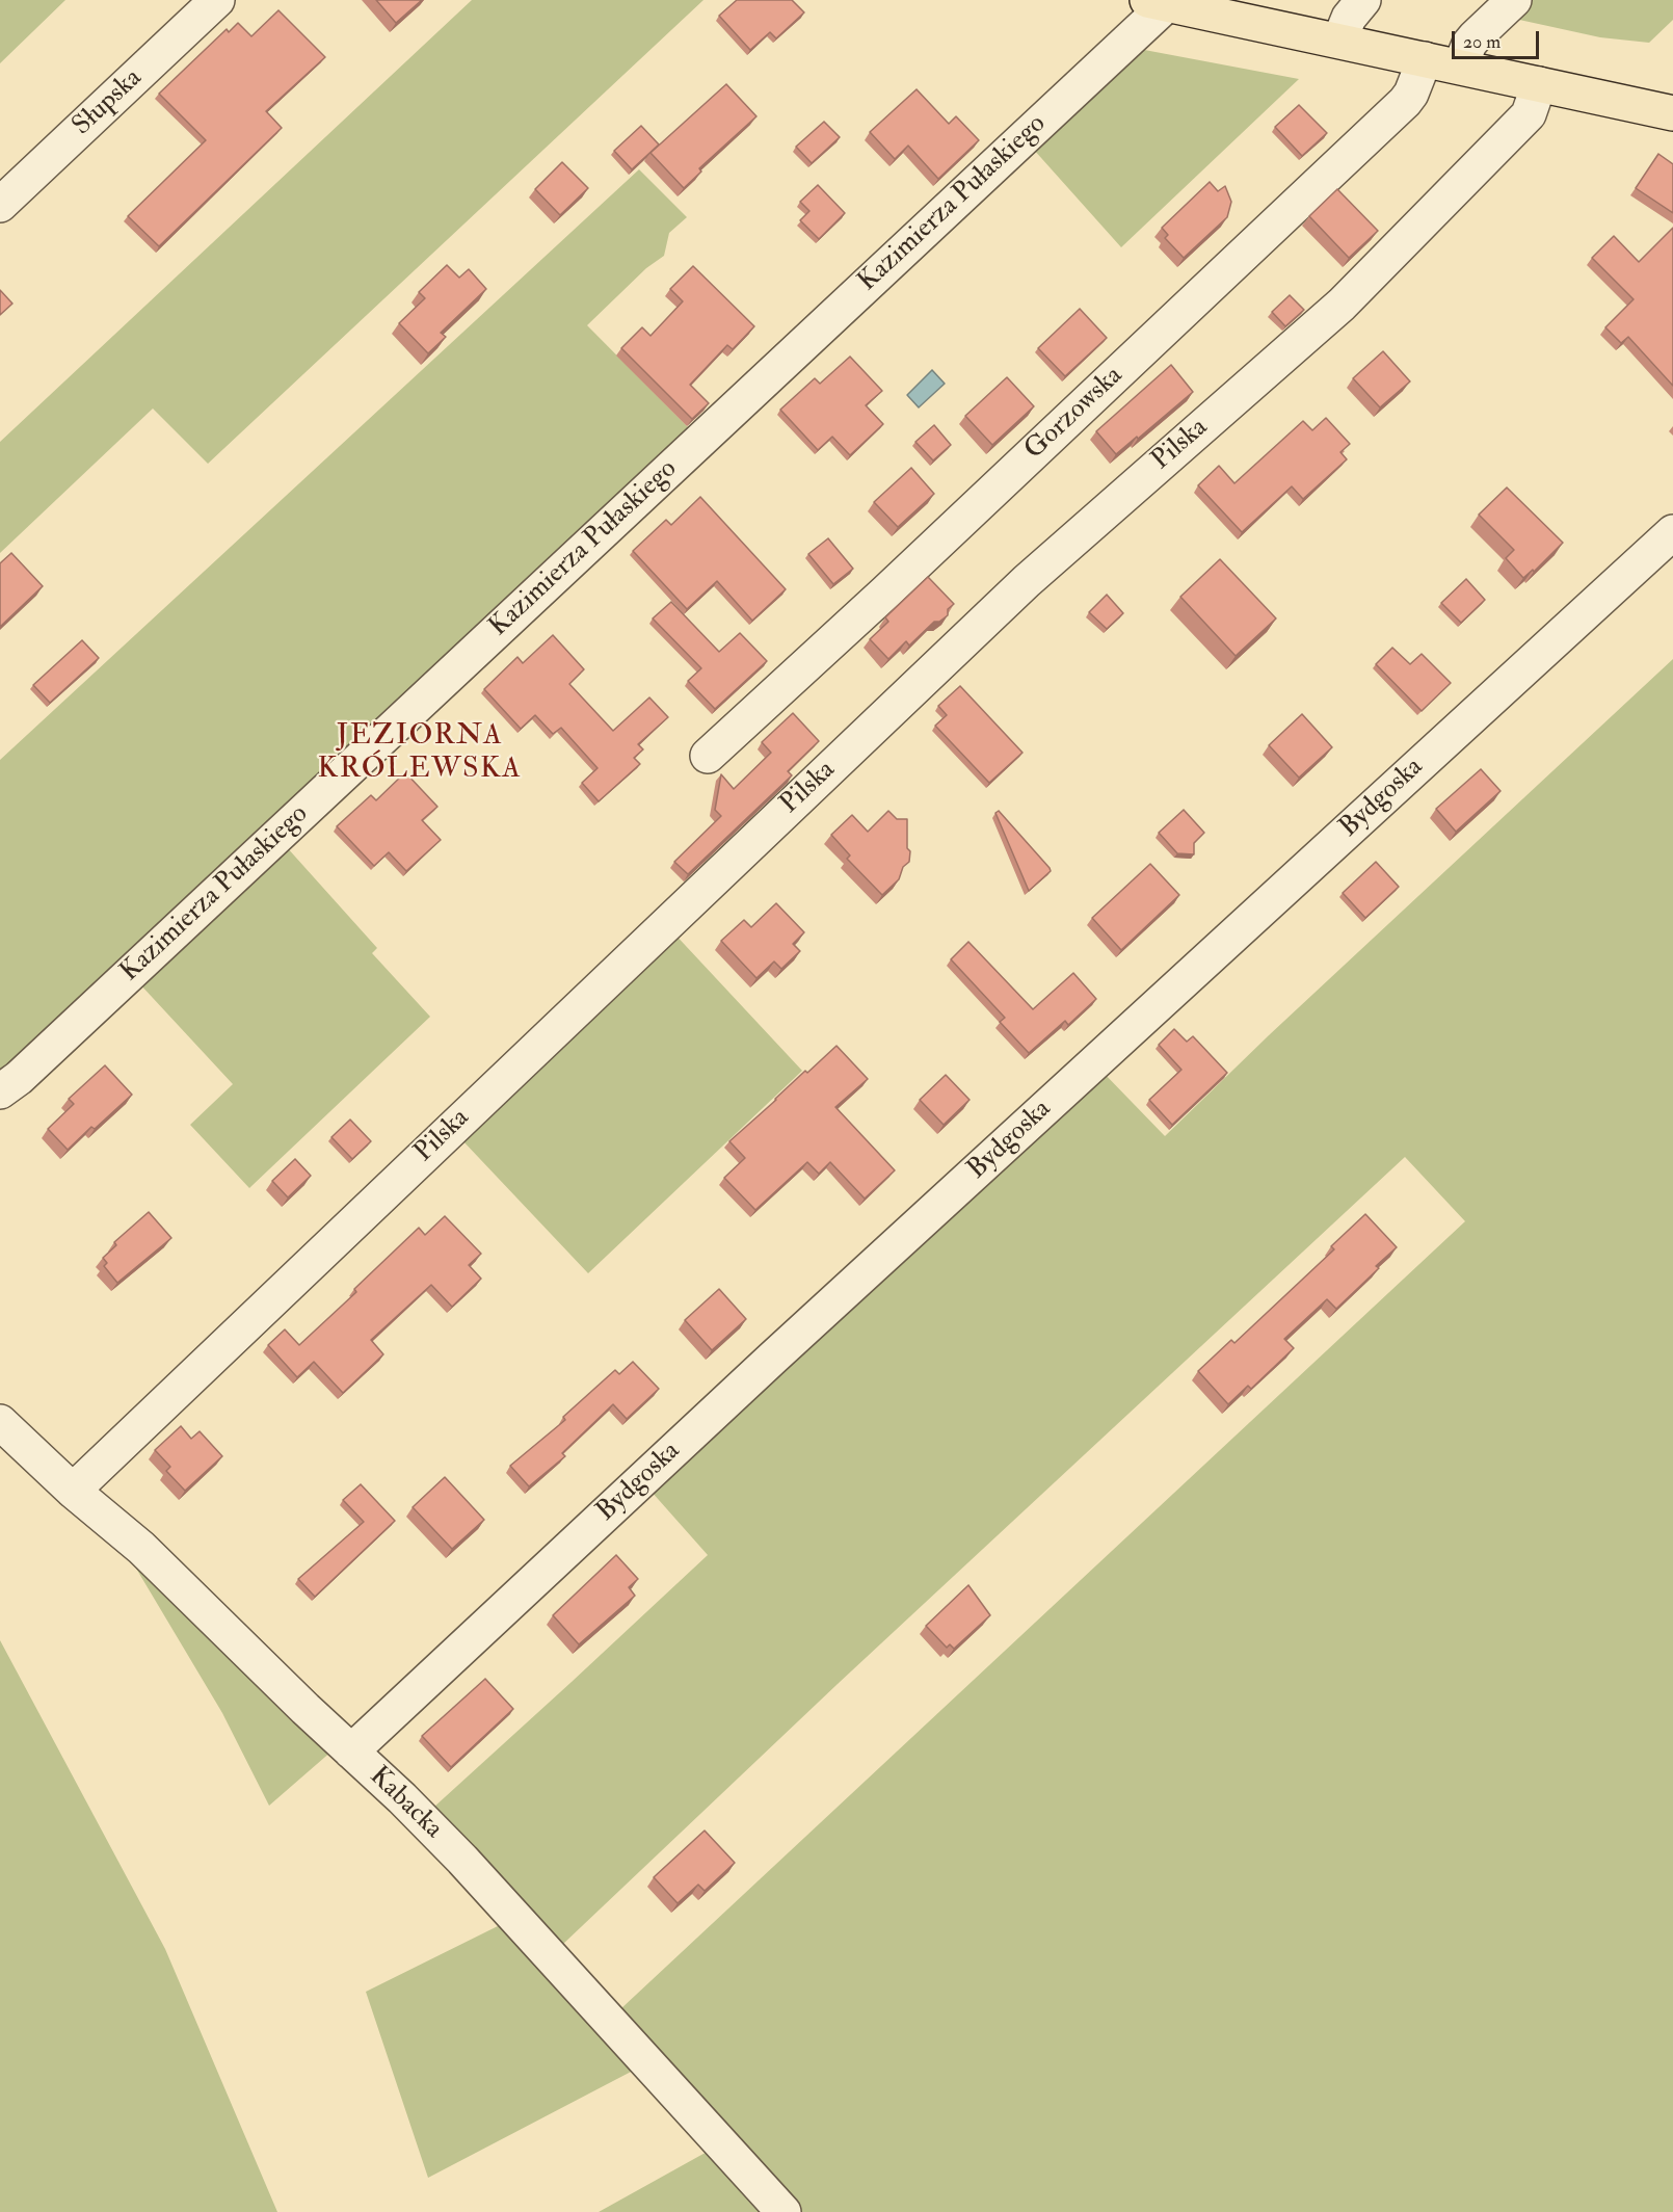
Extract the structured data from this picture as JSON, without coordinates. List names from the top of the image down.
{
  "streets": {
    "main road": ["Kazimierza Pułaskiego"],
    "street": [
      "Słupska",
      "Gorzowska",
      "Pilska",
      "Bydgoska",
      "Kabacka"
    ]
  },
  "crossings": [
    ["Kazimierza Pułaskiego", "Gorzowska"],
    ["Kazimierza Pułaskiego", "Pilska"],
    ["Pilska", "Kabacka"],
    ["Bydgoska", "Kabacka"]
  ],
  "districts": ["JEZIORNA KRÓLEWSKA"],
  "scale_bar": "20 m"
}
